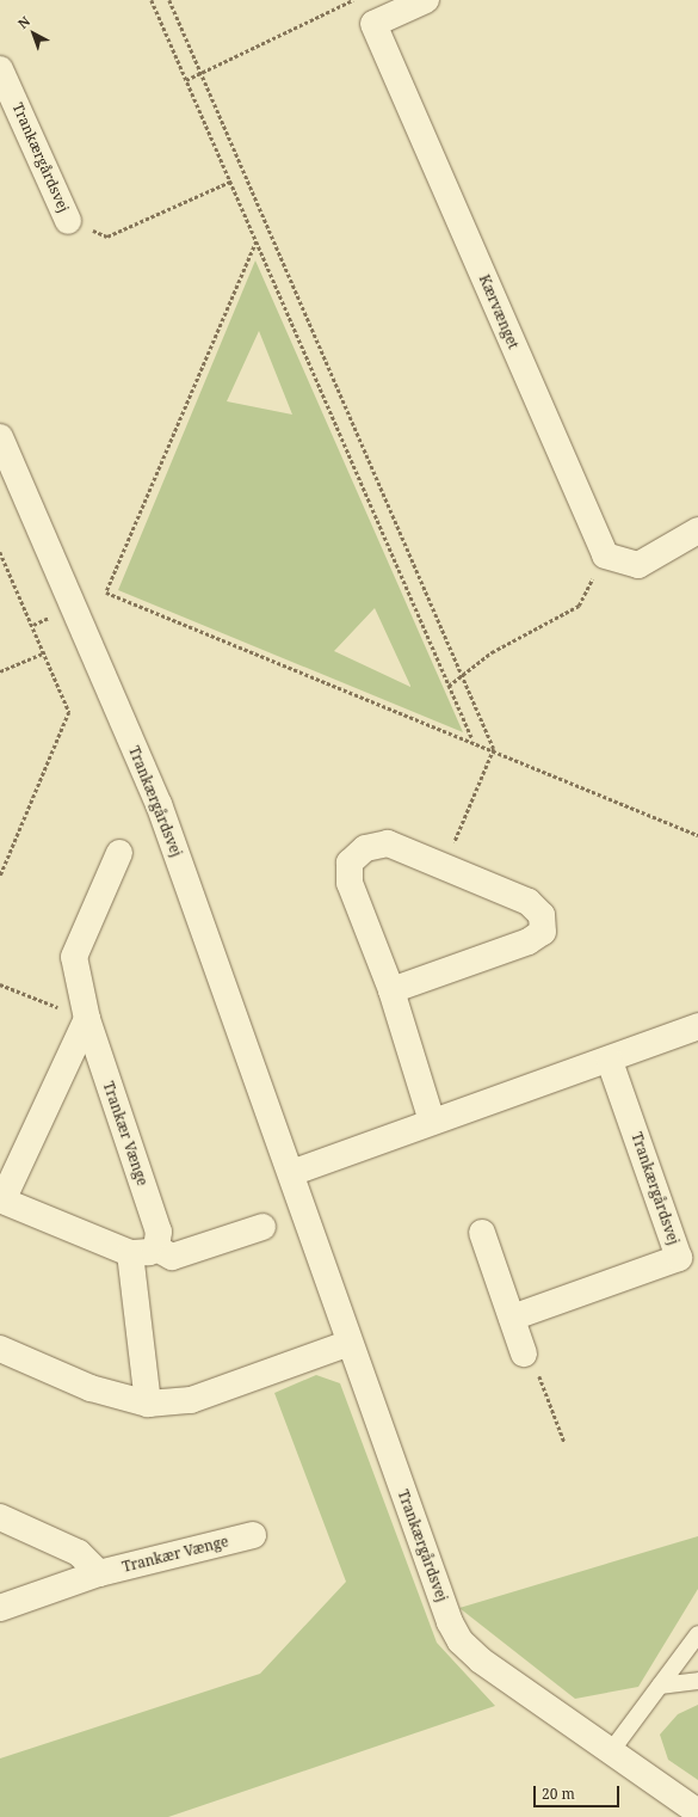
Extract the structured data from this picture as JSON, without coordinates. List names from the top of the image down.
{
  "streets": {
    "street": ["Trankærgårdsvej", "Kærvænget", "Trankær Vænge"]
  },
  "scale_bar": "20 m",
  "north": "top left"
}
